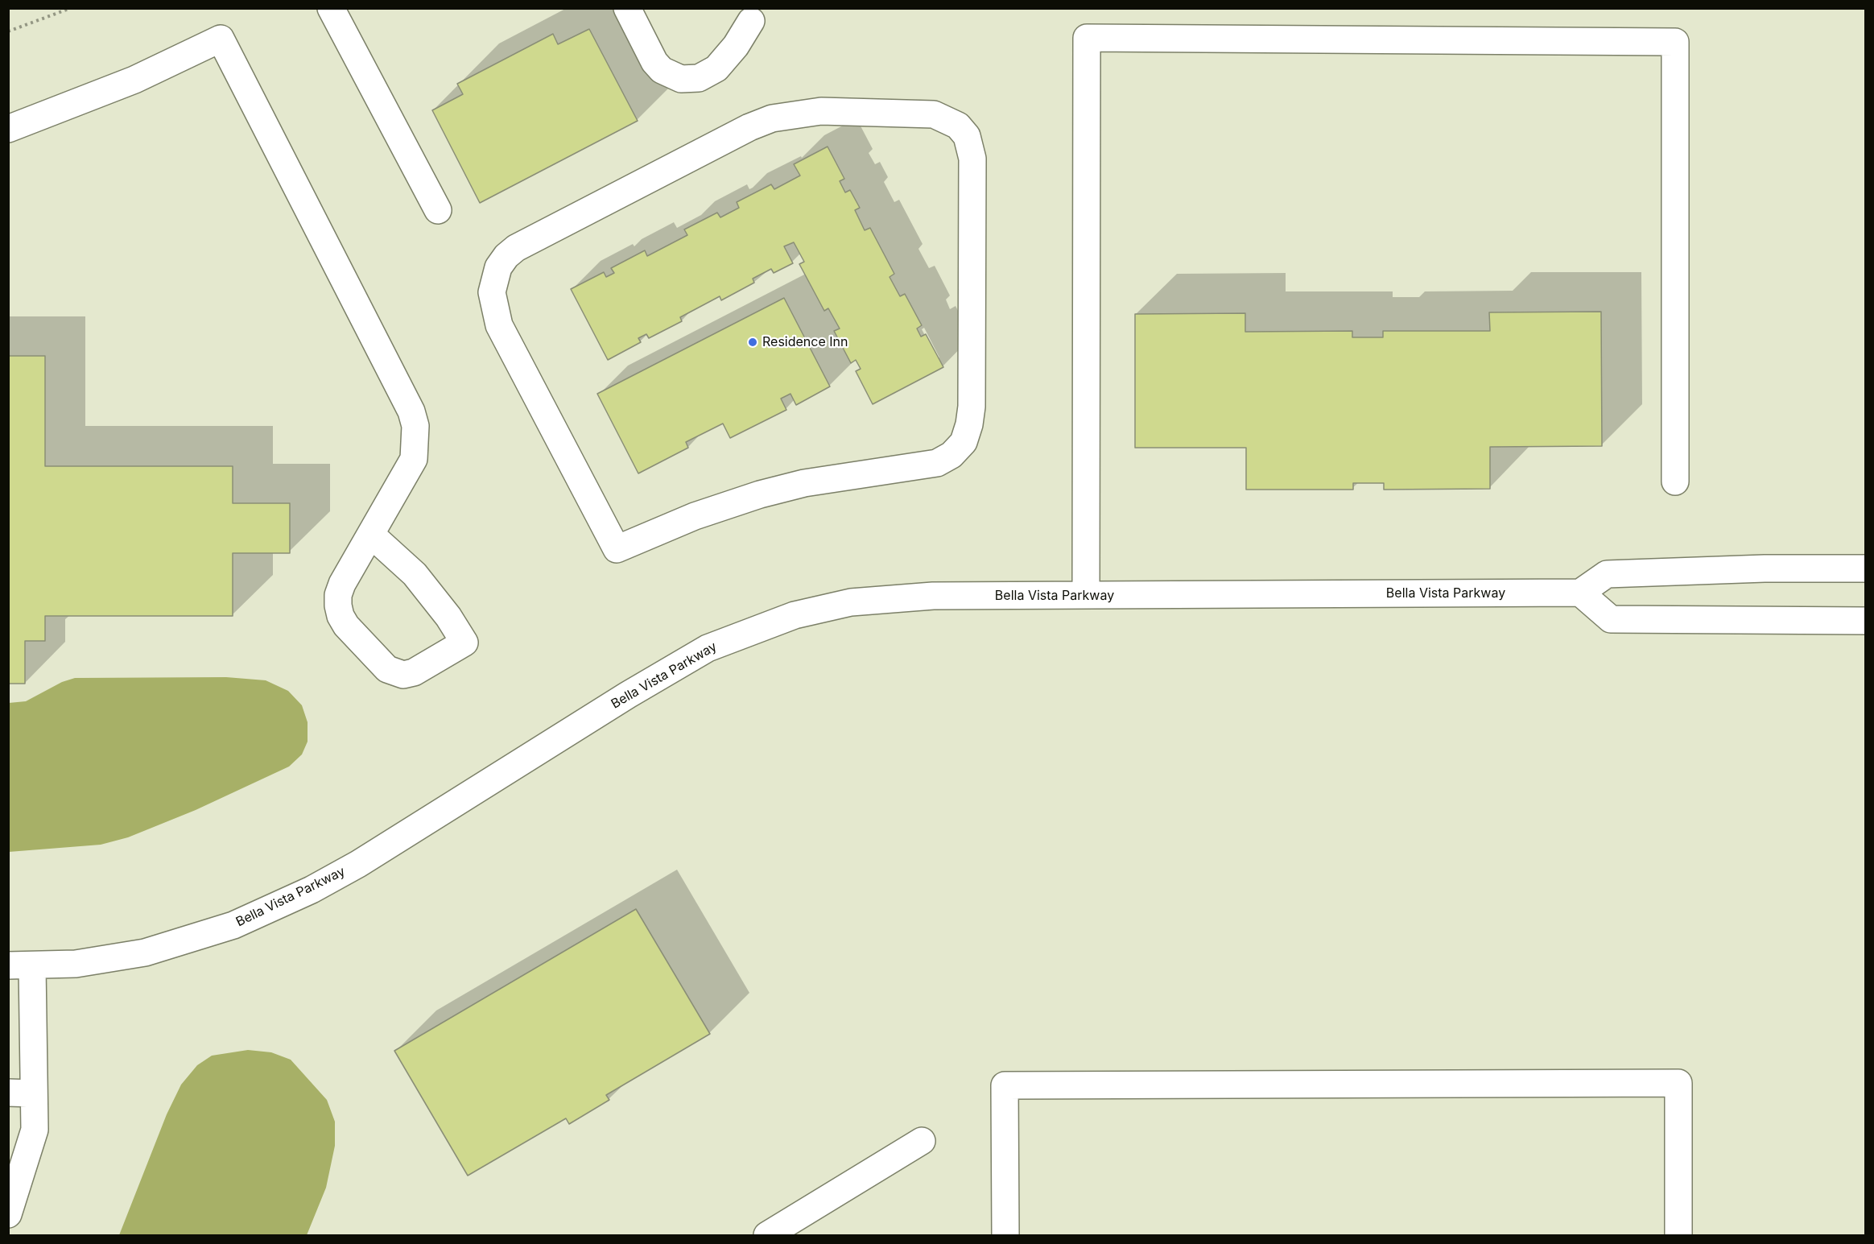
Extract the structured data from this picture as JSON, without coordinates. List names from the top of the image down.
{
  "streets": {
    "street": ["Bella Vista Parkway"]
  },
  "places": ["Residence Inn"]
}
